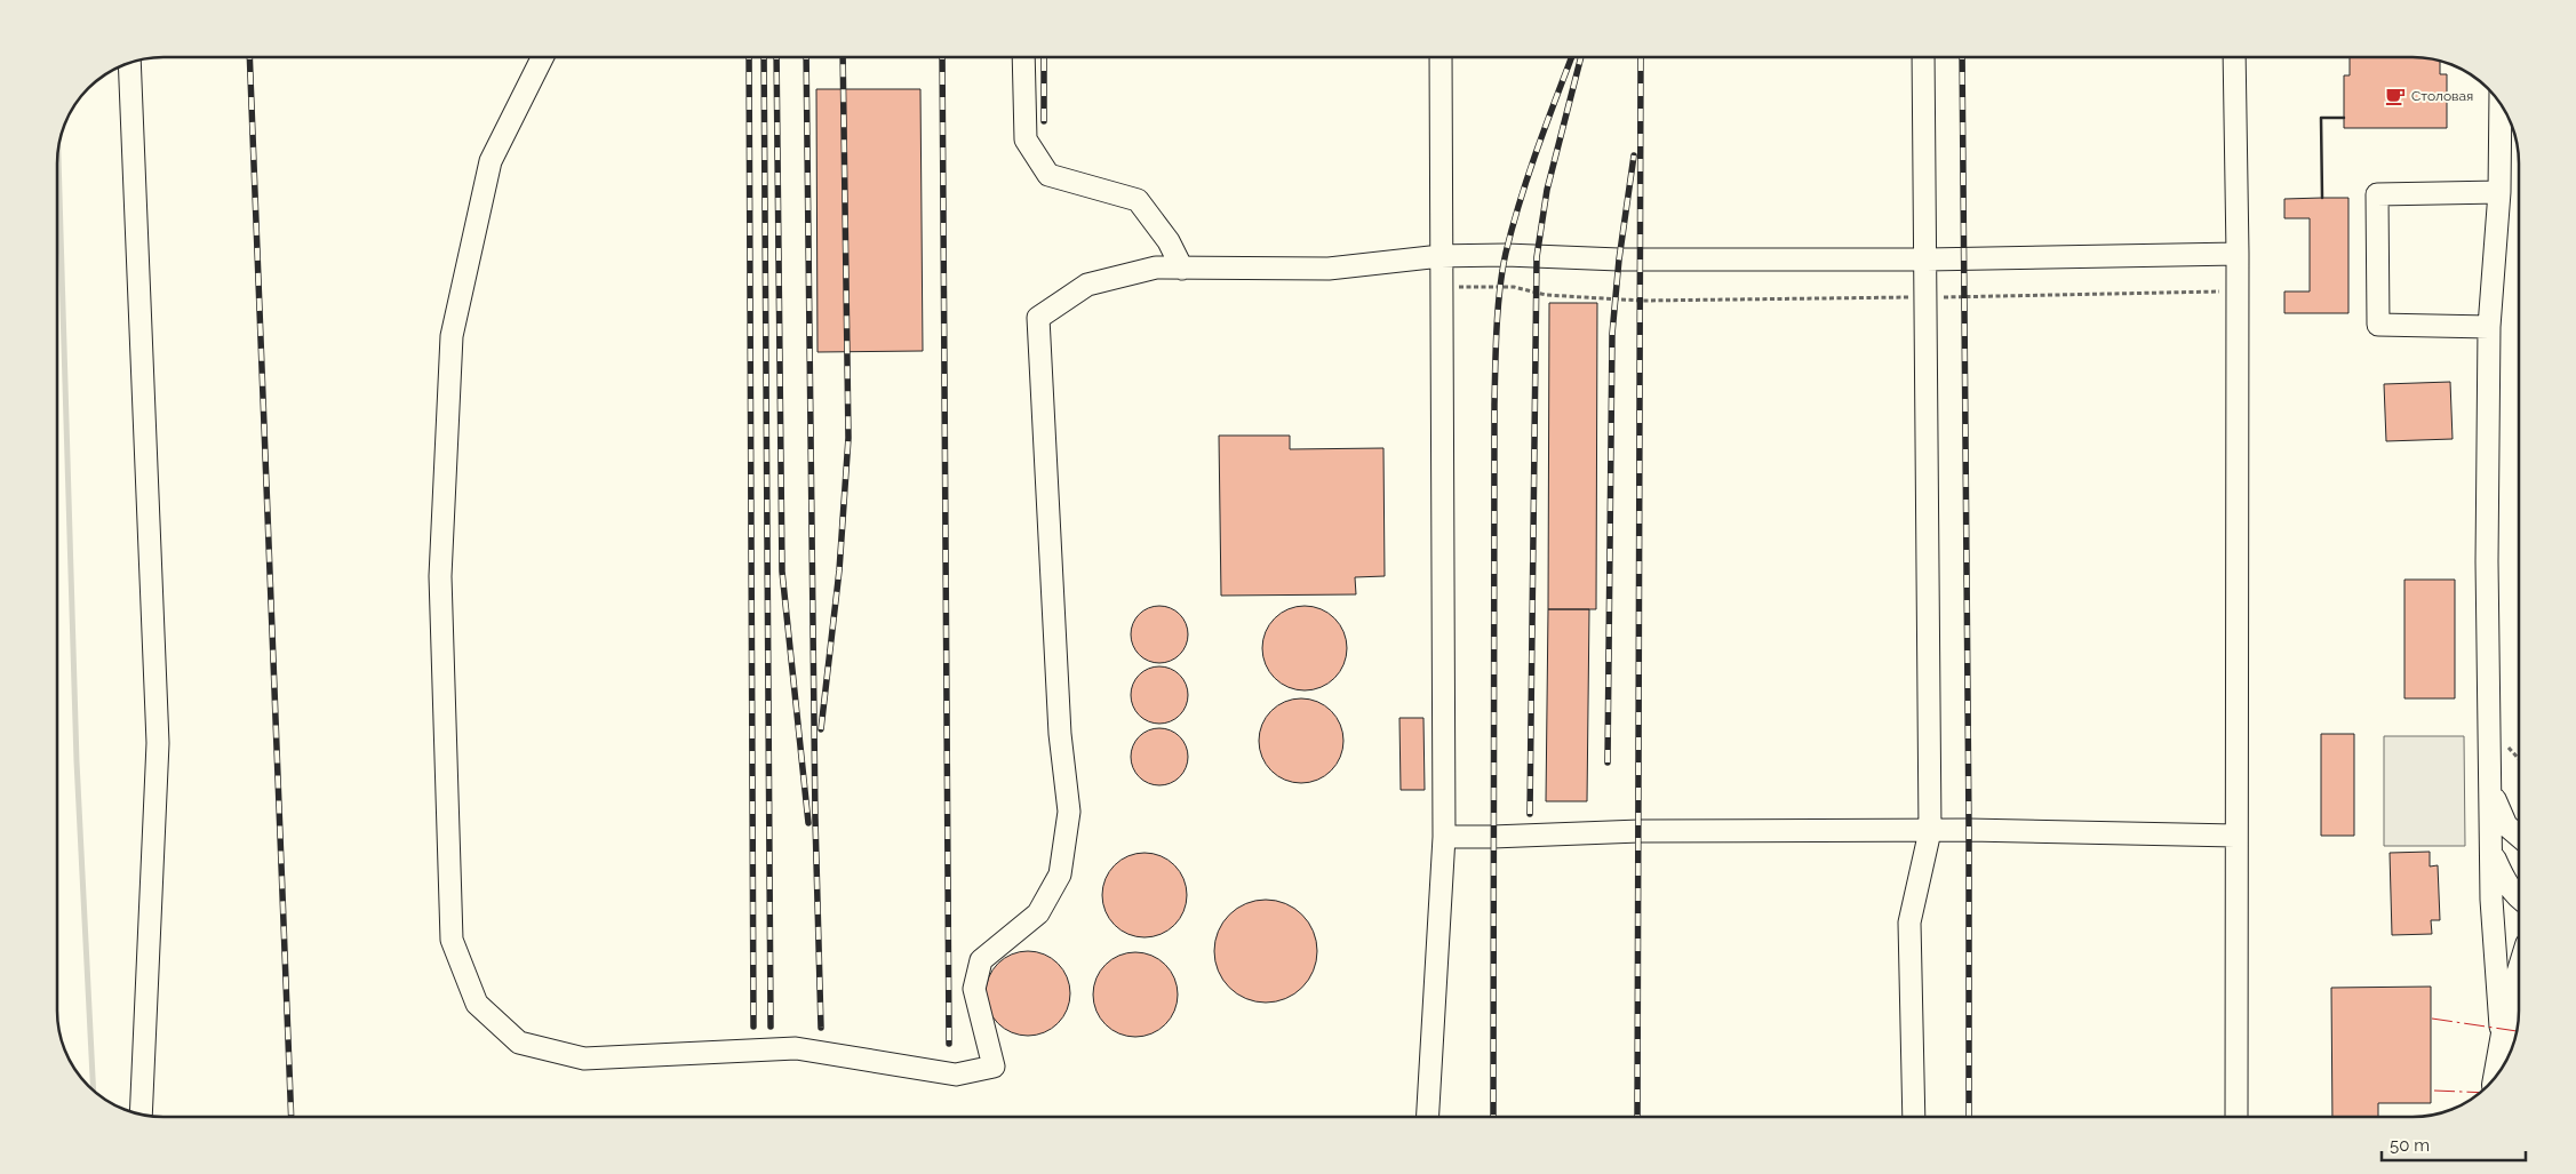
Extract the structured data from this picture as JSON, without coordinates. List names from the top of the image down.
{
  "places": {
    "cafe": ["Столовая"]
  },
  "scale_bar": "50 m"
}
